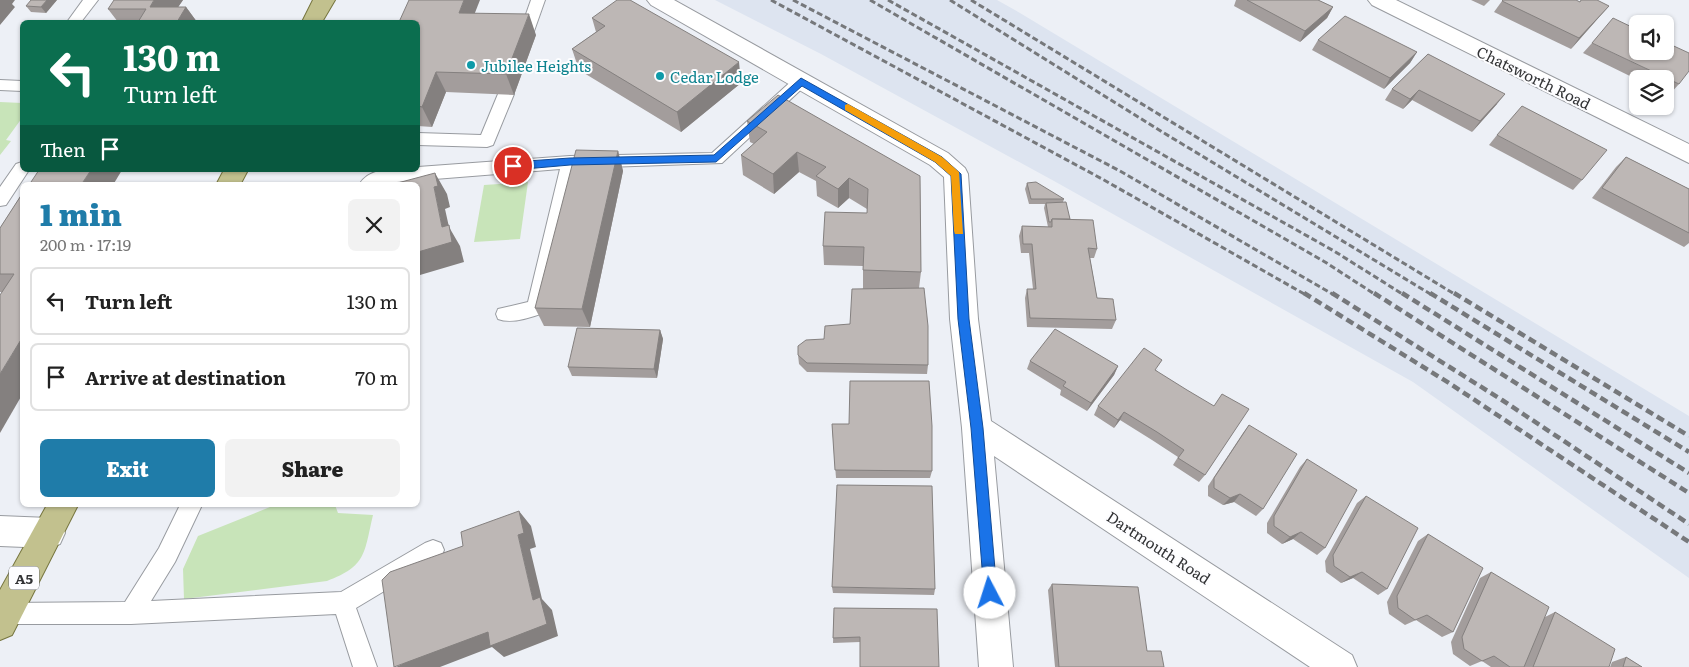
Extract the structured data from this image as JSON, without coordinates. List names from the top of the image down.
{
  "streets": {
    "main road": ["A5"],
    "street": ["Chatsworth Road", "Dartmouth Road"]
  },
  "places": ["Jubilee Heights", "Cedar Lodge"],
  "page": {
    "turn": ["130 m", "Turn left"],
    "then": "Then",
    "heading": ["1 min", "200 m · 17:19"],
    "list": [
      {
        "name": "Turn left",
        "value": "130 m"
      },
      {
        "name": "Arrive at destination",
        "value": "70 m"
      }
    ],
    "buttons": ["Exit", "Share"]
  }
}
